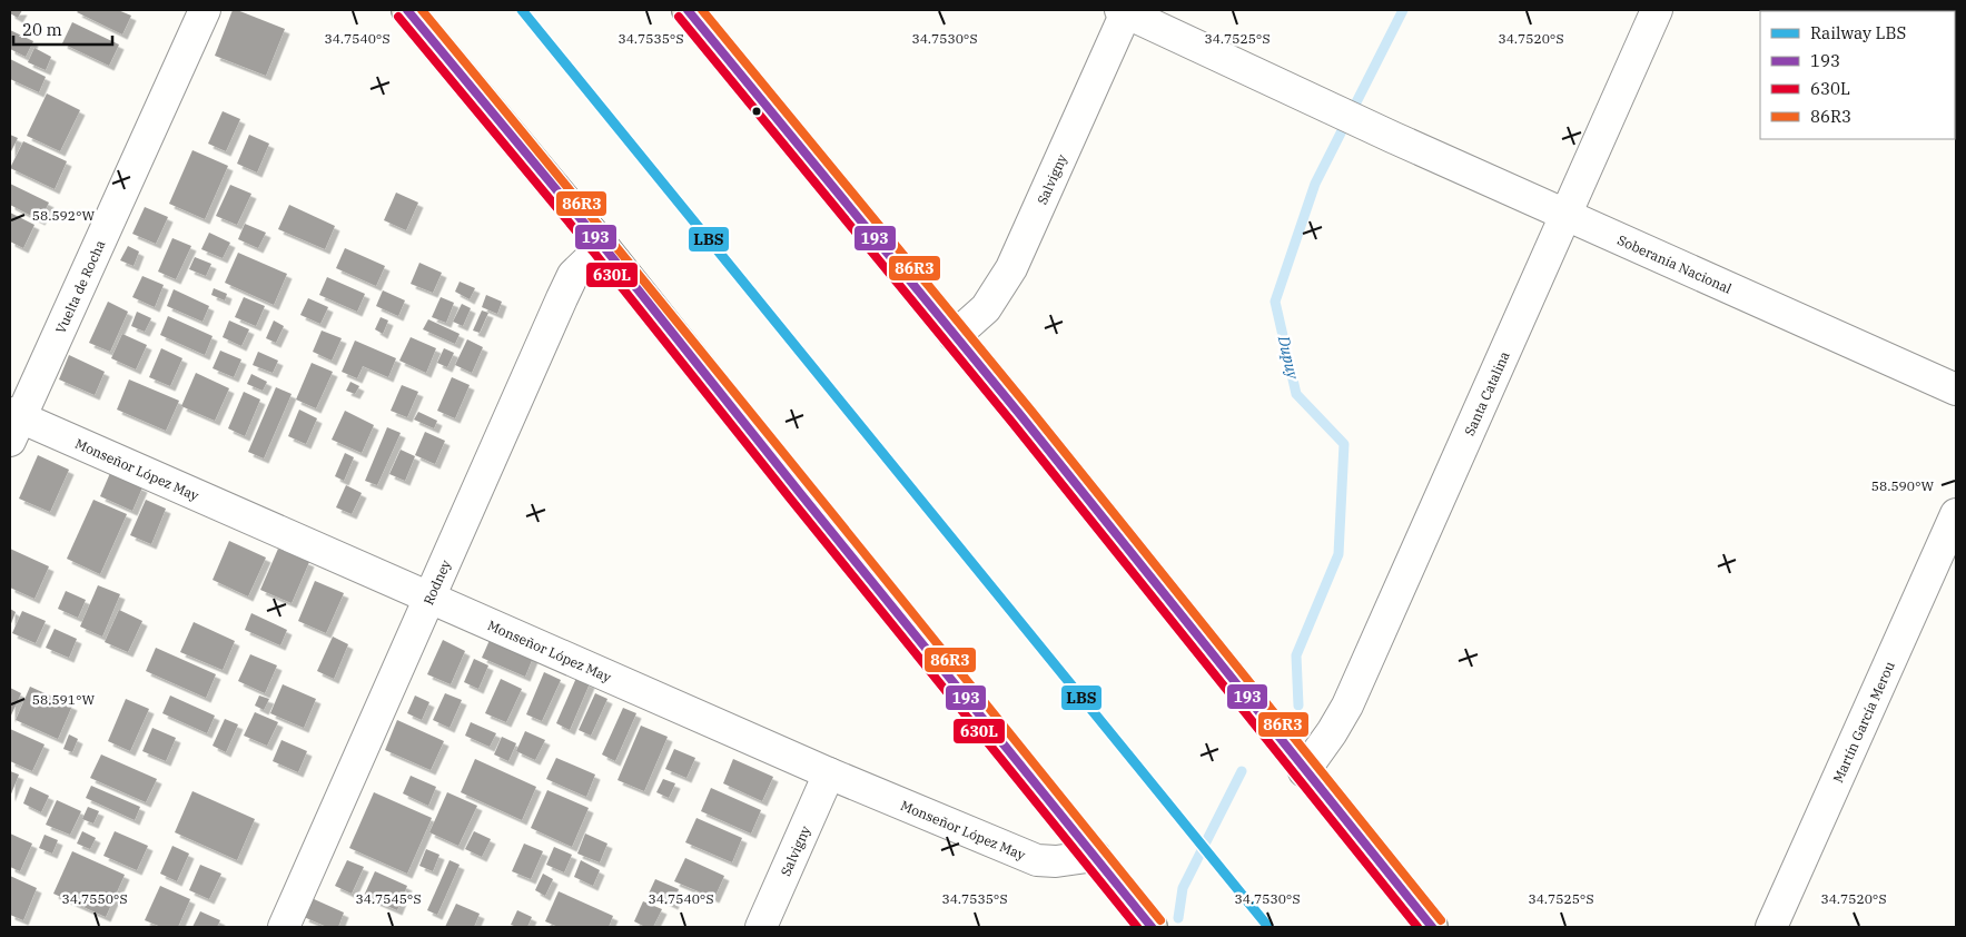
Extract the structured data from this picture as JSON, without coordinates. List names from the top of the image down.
{
  "streets": {
    "street": [
      "Salvigny",
      "Soberanía Nacional",
      "Vuelta de Rocha",
      "Santa Catalina",
      "Monseñor López May",
      "Rodney",
      "Martín García Merou"
    ]
  },
  "crossings": [
    ["Salvigny", "Soberanía Nacional"],
    ["Salvigny", "Monseñor López May"],
    ["Soberanía Nacional", "Santa Catalina"],
    ["Vuelta de Rocha", "Monseñor López May"],
    ["Monseñor López May", "Rodney"]
  ],
  "water": ["Dupuy"],
  "lines": [
    "rail line LBS",
    "transit line 193",
    "transit line 86R3",
    "transit line 630L"
  ],
  "legend": [
    "Railway LBS",
    "193",
    "630L",
    "86R3"
  ],
  "scale_bar": "20 m",
  "coordinates": [
    "34.7540°S",
    "34.7535°S",
    "34.7530°S",
    "34.7525°S",
    "34.7520°S",
    "58.592°W",
    "58.590°W",
    "58.591°W",
    "34.7550°S",
    "34.7545°S"
  ]
}
